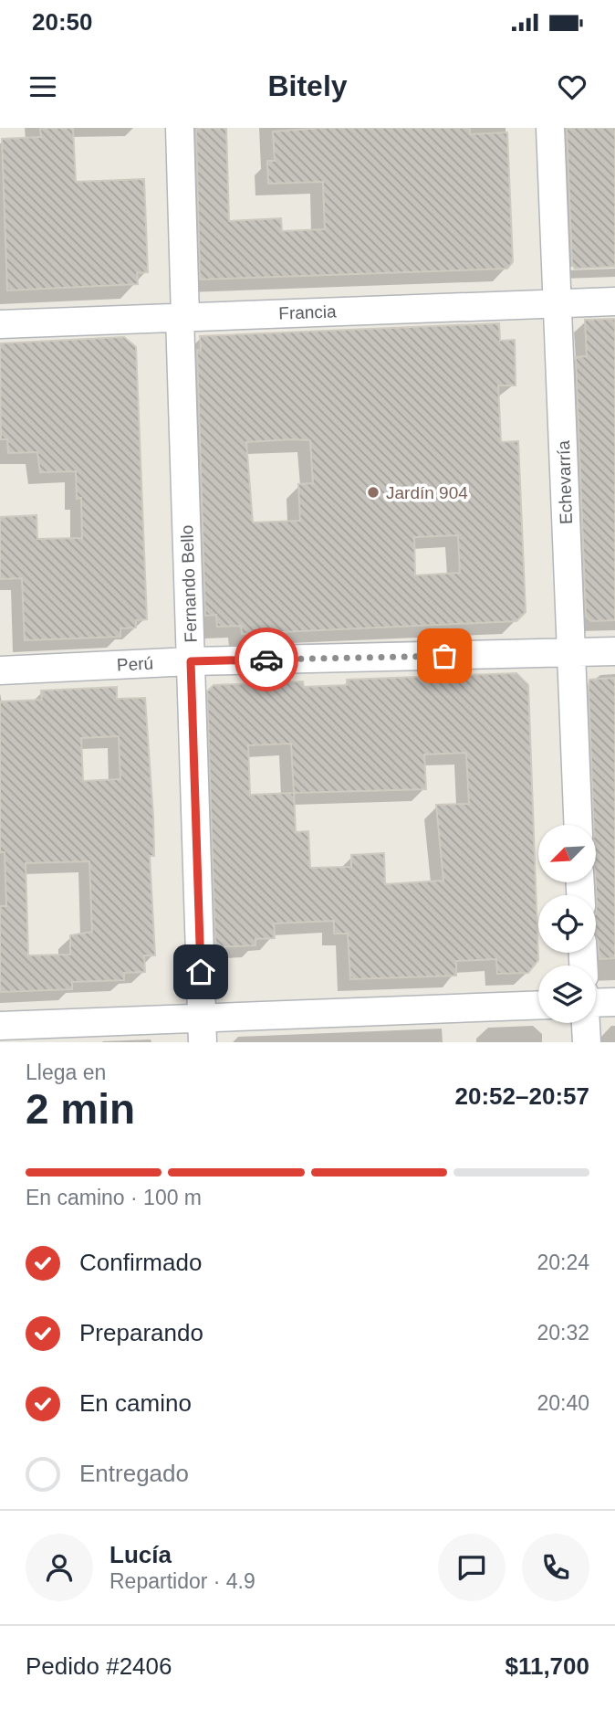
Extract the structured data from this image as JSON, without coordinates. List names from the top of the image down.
{
  "streets": {
    "street": [
      "Francia",
      "Echevarría",
      "Fernando Bello",
      "Perú"
    ]
  },
  "crossings": [
    ["Francia", "Echevarría"],
    ["Francia", "Fernando Bello"],
    ["Echevarría", "Perú"],
    ["Fernando Bello", "Perú"]
  ],
  "places": ["Jardín 904"],
  "north": "bottom left",
  "page": {
    "status": "20:50",
    "header": "Bitely",
    "heading": ["2 min", "Llega en", "20:52–20:57"],
    "panel": [
      "Lucía",
      "Repartidor · 4.9",
      "Pedido #2406",
      "$11,700"
    ],
    "bar": "En camino · 100 m",
    "list": [
      ["Confirmado", "20:24"],
      ["Preparando", "20:32"],
      ["En camino", "20:40"],
      "Entregado"
    ]
  }
}
